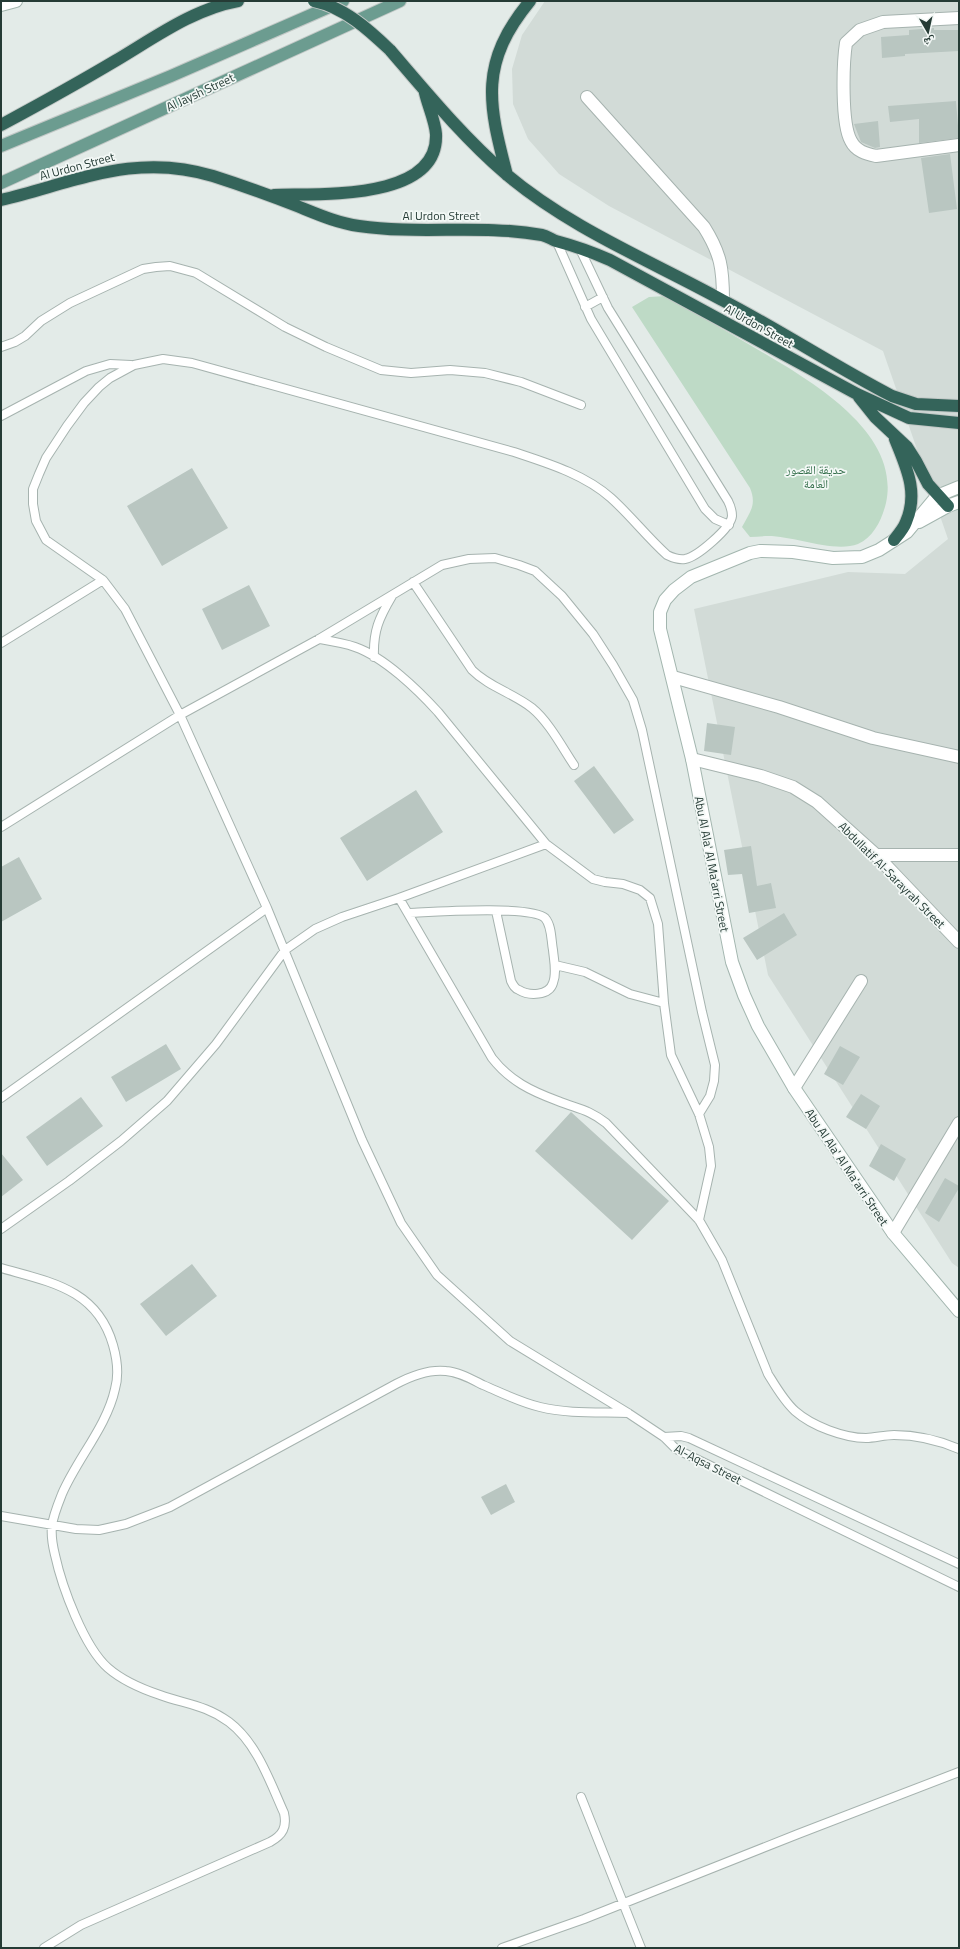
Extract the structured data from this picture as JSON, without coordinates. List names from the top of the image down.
{
  "streets": {
    "highway": ["Al Urdon Street"],
    "main road": ["Al Jaysh Street"],
    "street": ["Abu Al Ala' Al Maʻarri Street", "Abdullatif Al-Sarayrah Street"],
    "lane": ["Al-Aqsa Street"]
  },
  "crossings": [
    ["Abu Al Ala' Al Maʻarri Street", "Abdullatif Al-Sarayrah Street"]
  ],
  "parks": ["حديقة القصور العامة"],
  "north": "bottom"
}
